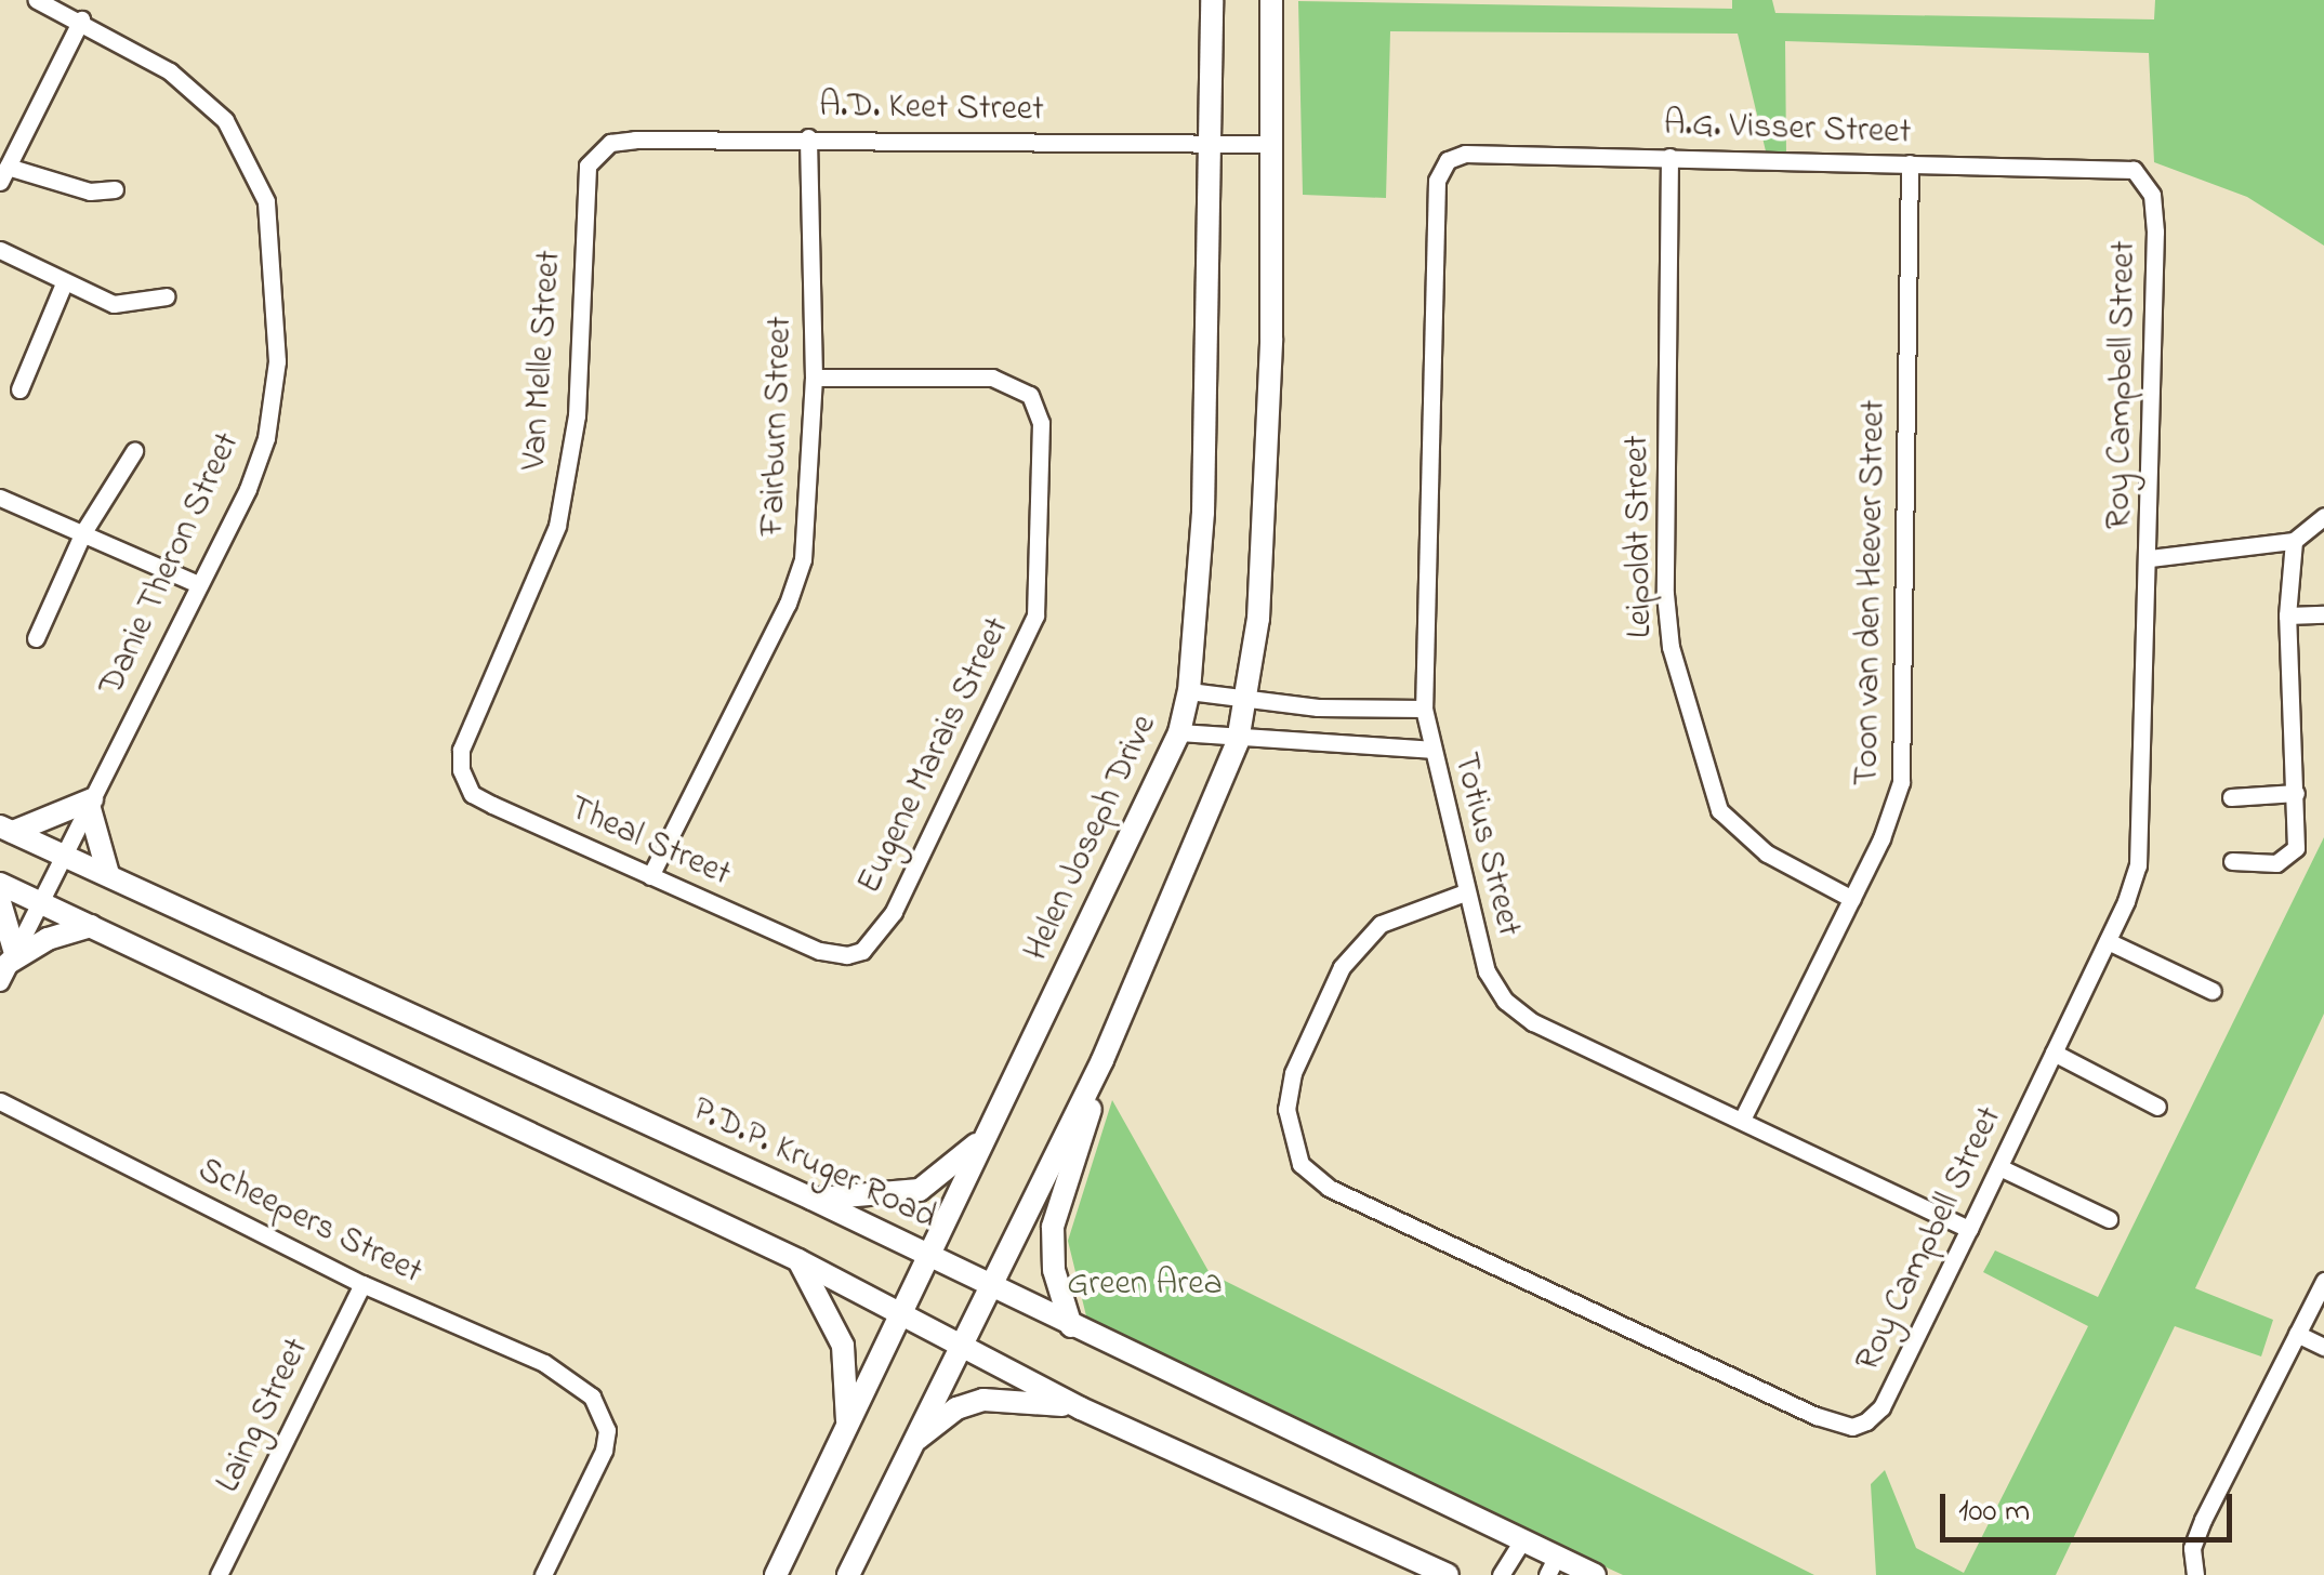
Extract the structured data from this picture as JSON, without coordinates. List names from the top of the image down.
{
  "streets": {
    "street": [
      "A.D. Keet Street",
      "A.G. Visser Street",
      "Van Melle Street",
      "Roy Campbell Street",
      "Fairburn Street",
      "Leipoldt Street",
      "Danie Theron Street",
      "Toon van den Heever Street",
      "Eugene Marais Street",
      "Helen Joseph Drive",
      "Theal Street",
      "Totius Street",
      "P.D.P. Kruger Road",
      "Scheepers Street",
      "Laing Street"
    ]
  },
  "crossings": [
    ["A.D. Keet Street", "Van Melle Street"],
    ["A.D. Keet Street", "Fairburn Street"],
    ["A.D. Keet Street", "Helen Joseph Drive"],
    ["A.G. Visser Street", "Roy Campbell Street"],
    ["A.G. Visser Street", "Leipoldt Street"],
    ["A.G. Visser Street", "Toon van den Heever Street"],
    ["A.G. Visser Street", "Totius Street"],
    ["Van Melle Street", "Theal Street"],
    ["Roy Campbell Street", "Totius Street"],
    ["Fairburn Street", "Eugene Marais Street"],
    ["Fairburn Street", "Theal Street"],
    ["Leipoldt Street", "Toon van den Heever Street"],
    ["Danie Theron Street", "P.D.P. Kruger Road"],
    ["Toon van den Heever Street", "Totius Street"],
    ["Eugene Marais Street", "Theal Street"],
    ["Helen Joseph Drive", "P.D.P. Kruger Road"],
    ["Scheepers Street", "Laing Street"]
  ],
  "parks": ["Green Area"],
  "scale_bar": "100 m"
}
